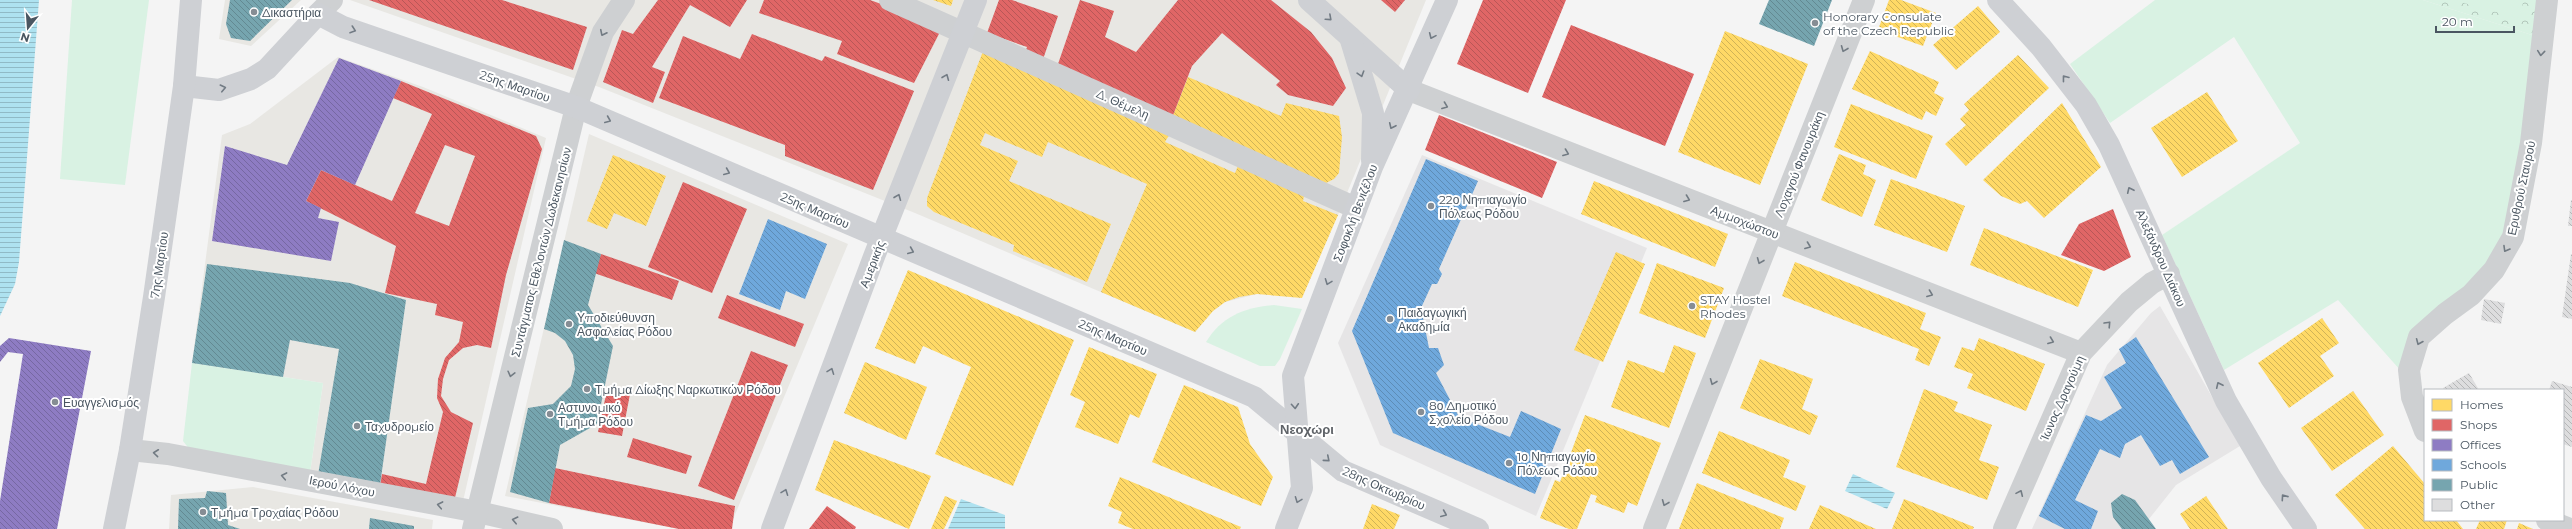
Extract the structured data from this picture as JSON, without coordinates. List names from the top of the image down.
{
  "streets": {
    "street": [
      "25ης Μαρτίου",
      "Δ. Θέμελη",
      "Λοχαγού Φανουράκη",
      "Ερυθρού Σταυρού",
      "Σοφοκλή Βενιζέλου",
      "Αμμοχώστου",
      "Συντάγματος Εθελοντών Δωδεκανησίων",
      "Αλεξάνδρου Διάκου",
      "Αμερικής",
      "7ης Μαρτίου",
      "Ίωνος Δραγούμη",
      "Ιερού Λόχου",
      "28ης Οκτωβρίου"
    ]
  },
  "crossings": [
    ["25ης Μαρτίου", "Σοφοκλή Βενιζέλου"],
    ["25ης Μαρτίου", "Συντάγματος Εθελοντών Δωδεκανησίων"],
    ["25ης Μαρτίου", "Αμερικής"],
    ["25ης Μαρτίου", "28ης Οκτωβρίου"],
    ["Δ. Θέμελη", "Σοφοκλή Βενιζέλου"],
    ["Δ. Θέμελη", "Αμερικής"],
    ["Λοχαγού Φανουράκη", "Αμμοχώστου"],
    ["Σοφοκλή Βενιζέλου", "Αμμοχώστου"],
    ["Σοφοκλή Βενιζέλου", "28ης Οκτωβρίου"],
    ["Αμμοχώστου", "Ίωνος Δραγούμη"],
    ["Συντάγματος Εθελοντών Δωδεκανησίων", "Ιερού Λόχου"],
    ["Αλεξάνδρου Διάκου", "Ίωνος Δραγούμη"],
    ["7ης Μαρτίου", "Ιερού Λόχου"]
  ],
  "one_way": [
    "25ης Μαρτίου",
    "Λοχαγού Φανουράκη",
    "Ερυθρού Σταυρού",
    "Σοφοκλή Βενιζέλου",
    "Αμμοχώστου",
    "Συντάγματος Εθελοντών Δωδεκανησίων",
    "Αλεξάνδρου Διάκου",
    "Αμερικής",
    "Ίωνος Δραγούμη",
    "Ιερού Λόχου",
    "28ης Οκτωβρίου"
  ],
  "districts": ["Νεοχώρι"],
  "places": [
    "Δικαστήρια",
    "Honorary Consulate of the Czech Republic",
    "22ο Νηπιαγωγίο Πόλεως Ρόδου",
    "STAY Hostel Rhodes",
    "Παιδαγωγική Ακαδημία",
    "Υποδιεύθυνση Ασφαλείας Ρόδου",
    "Τμήμα Δίωξης Ναρκωτικών Ρόδου",
    "Ευαγγελισμός",
    "8ο Δημοτικό Σχολείο Ρόδου",
    "Αστυνομικό Τμήμα Ρόδου",
    "Ταχυδρομείο",
    "1ο Νηπιαγωγίο Πόλεως Ρόδου",
    "Τμήμα Τροχαίας Ρόδου"
  ],
  "legend": [
    "Homes",
    "Shops",
    "Offices",
    "Schools",
    "Public",
    "Other"
  ],
  "scale_bar": "20 m",
  "north": "bottom"
}
